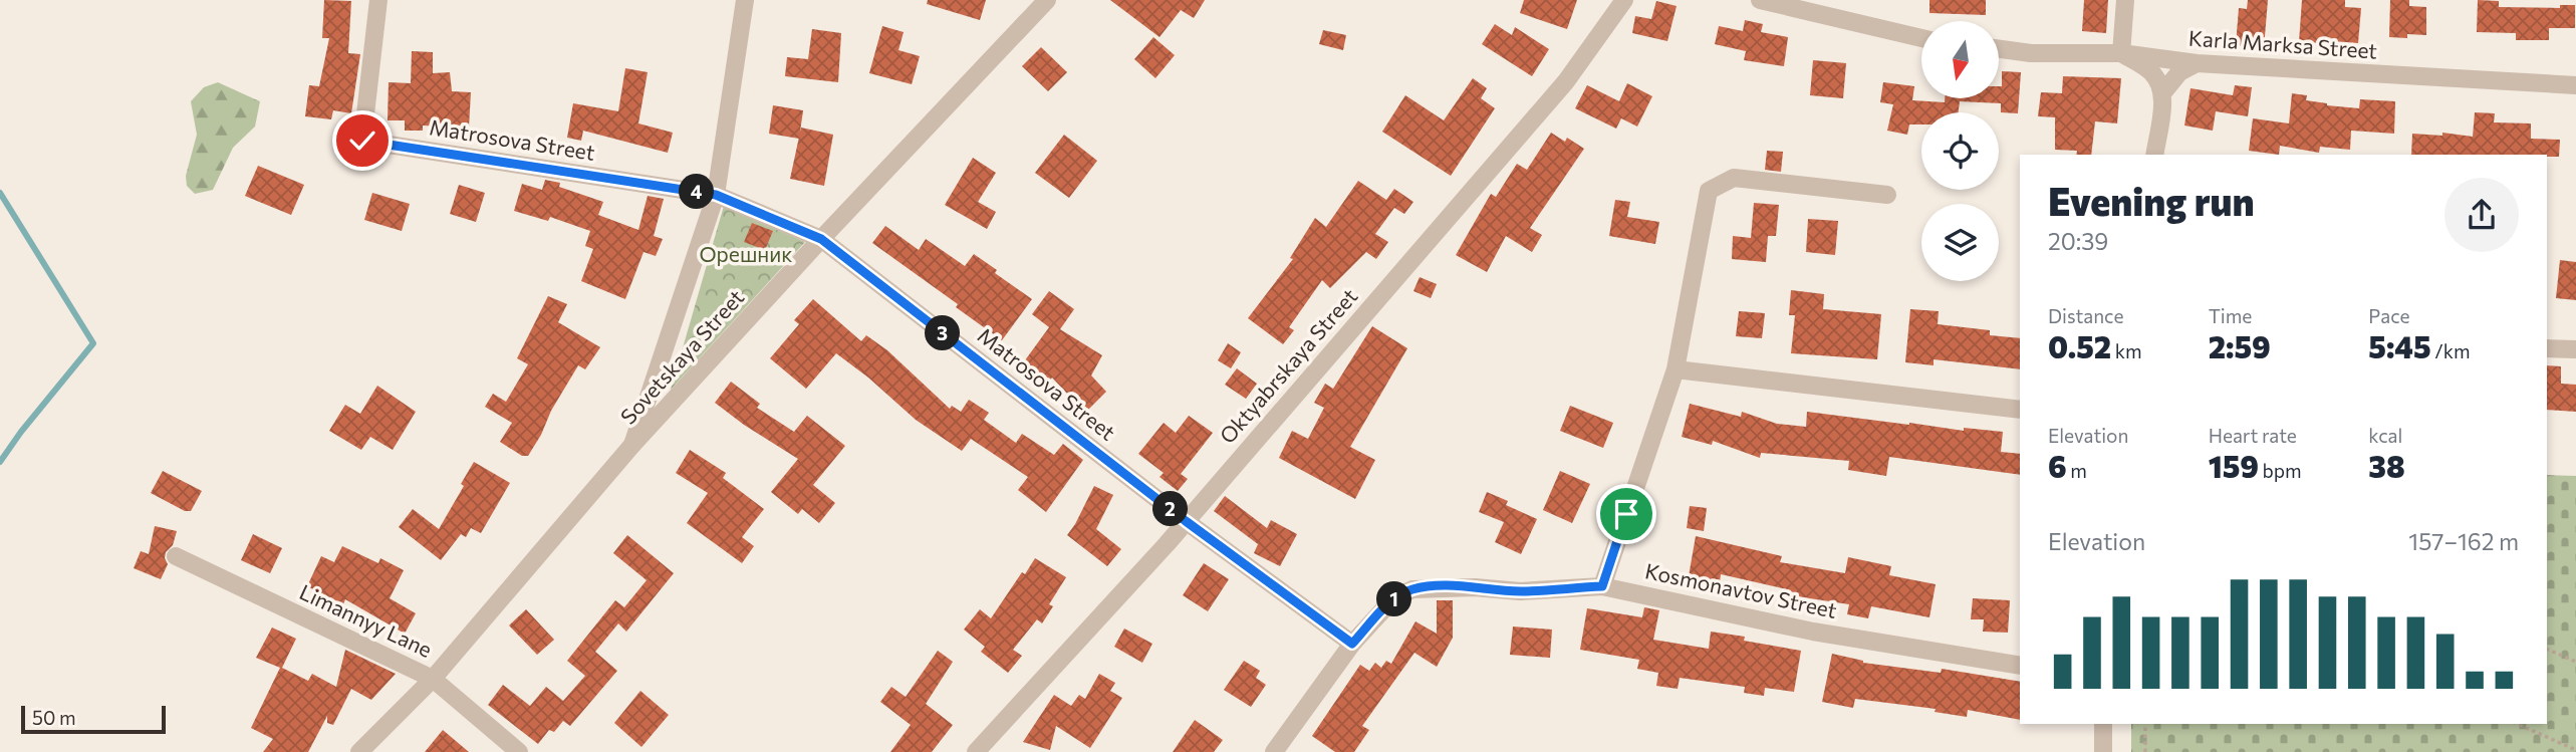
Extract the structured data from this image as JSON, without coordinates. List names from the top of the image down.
{
  "streets": {
    "street": [
      "Karla Marksa Street",
      "Matrosova Street",
      "Sovetskaya Street",
      "Oktyabrskaya Street",
      "Kosmonavtov Street",
      "Limannyy Lane"
    ]
  },
  "crossings": [
    ["Matrosova Street", "Sovetskaya Street"],
    ["Matrosova Street", "Oktyabrskaya Street"],
    ["Matrosova Street", "Kosmonavtov Street"],
    ["Sovetskaya Street", "Limannyy Lane"]
  ],
  "parks": ["Орешник"],
  "scale_bar": "50 m",
  "north": "bottom",
  "page": {
    "heading": ["Evening run", "20:39"],
    "pins": [
      "4",
      "3",
      "2",
      "1"
    ],
    "stats": [
      ["Distance", "0.52 km"],
      ["Time", "2:59"],
      ["Pace", "5:45 /km"],
      ["Elevation", "6 m"],
      ["Heart rate", "159 bpm"],
      ["kcal", "38"]
    ],
    "chart": ["Elevation", "157–162 m"],
    "scale": "50 m"
  }
}
